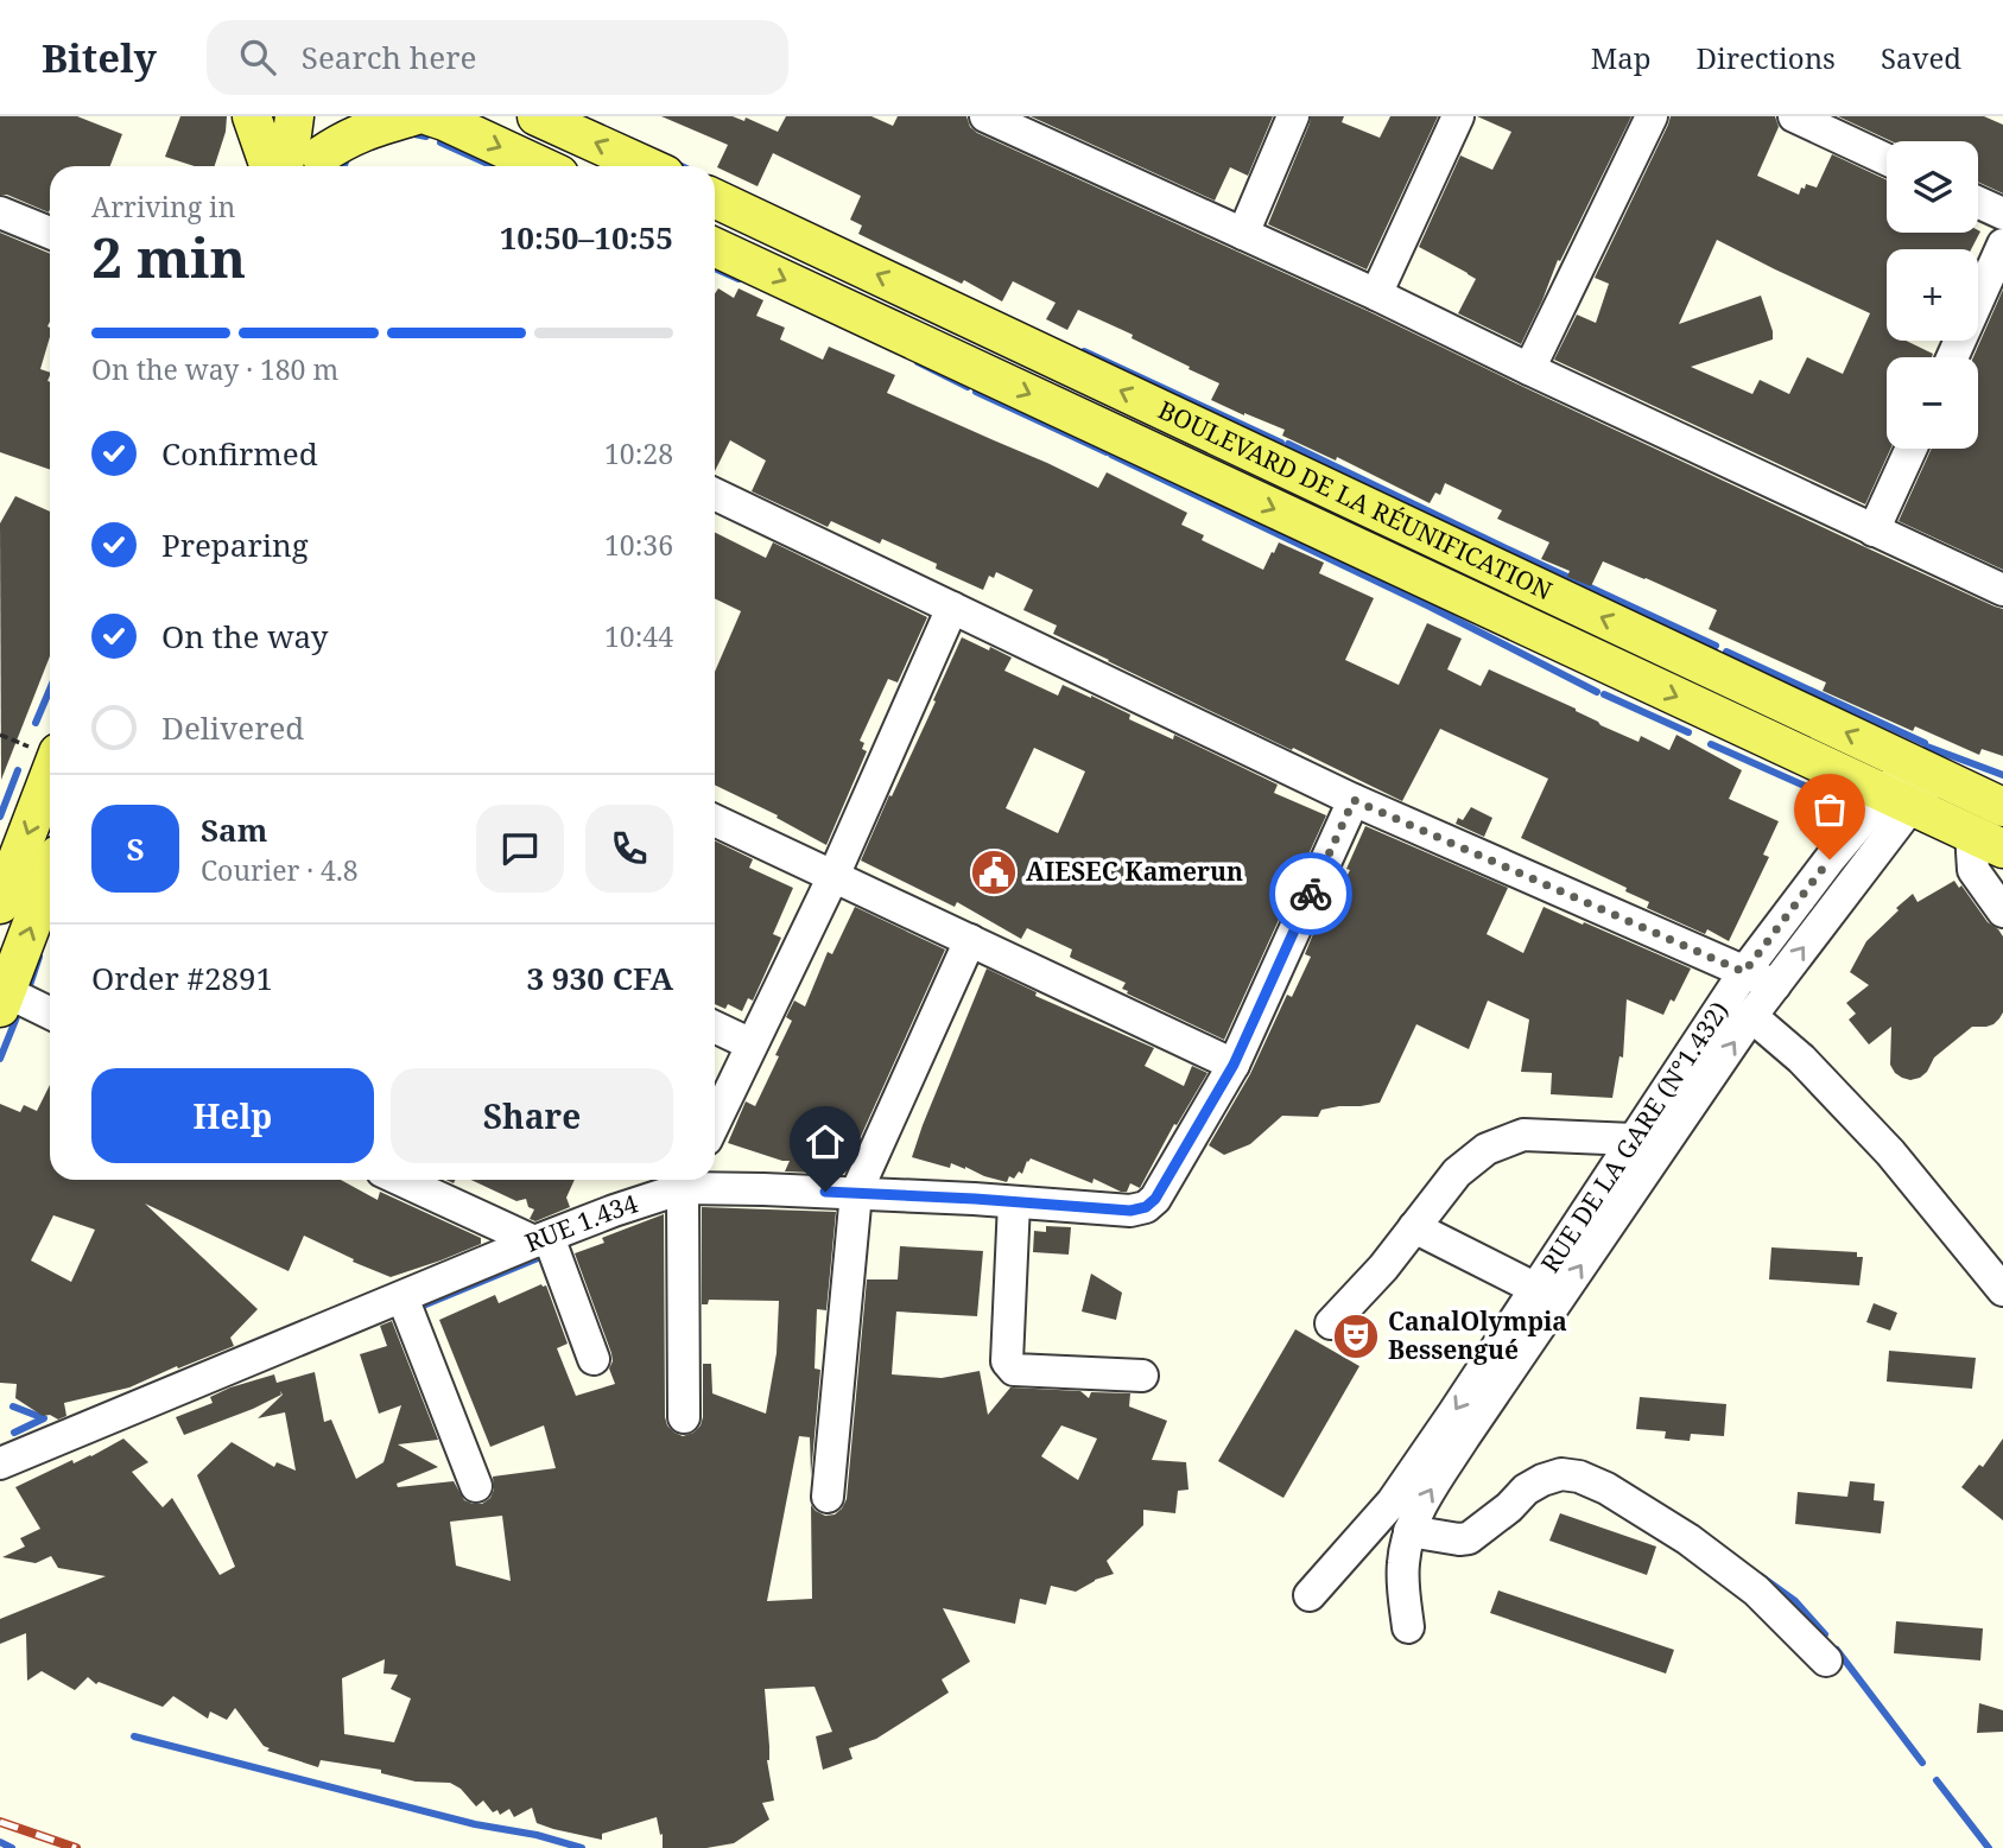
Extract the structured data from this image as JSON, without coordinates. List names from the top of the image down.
{
  "streets": {
    "main road": ["BOULEVARD DE LA RÉUNIFICATION"],
    "street": ["RUE DE LA GARE (N°1.432)", "RUE 1.434"]
  },
  "places": {
    "public building": ["AIESEC Kamerun"],
    "theatre": ["CanalOlympia Bessengué"]
  },
  "page": {
    "header": "Bitely",
    "search": "Search here",
    "nav": ["Map", "Directions", "Saved"],
    "map_buttons": ["+", "−"],
    "heading": ["2 min", "Arriving in", "10:50–10:55"],
    "panel": [
      "Sam",
      "Courier · 4.8",
      "Order #2891",
      "3 930 CFA"
    ],
    "bar": "On the way · 180 m",
    "list": [
      ["Confirmed", "10:28"],
      ["Preparing", "10:36"],
      ["On the way", "10:44"],
      "Delivered"
    ],
    "round": "S",
    "buttons": ["Help", "Share"]
  }
}
